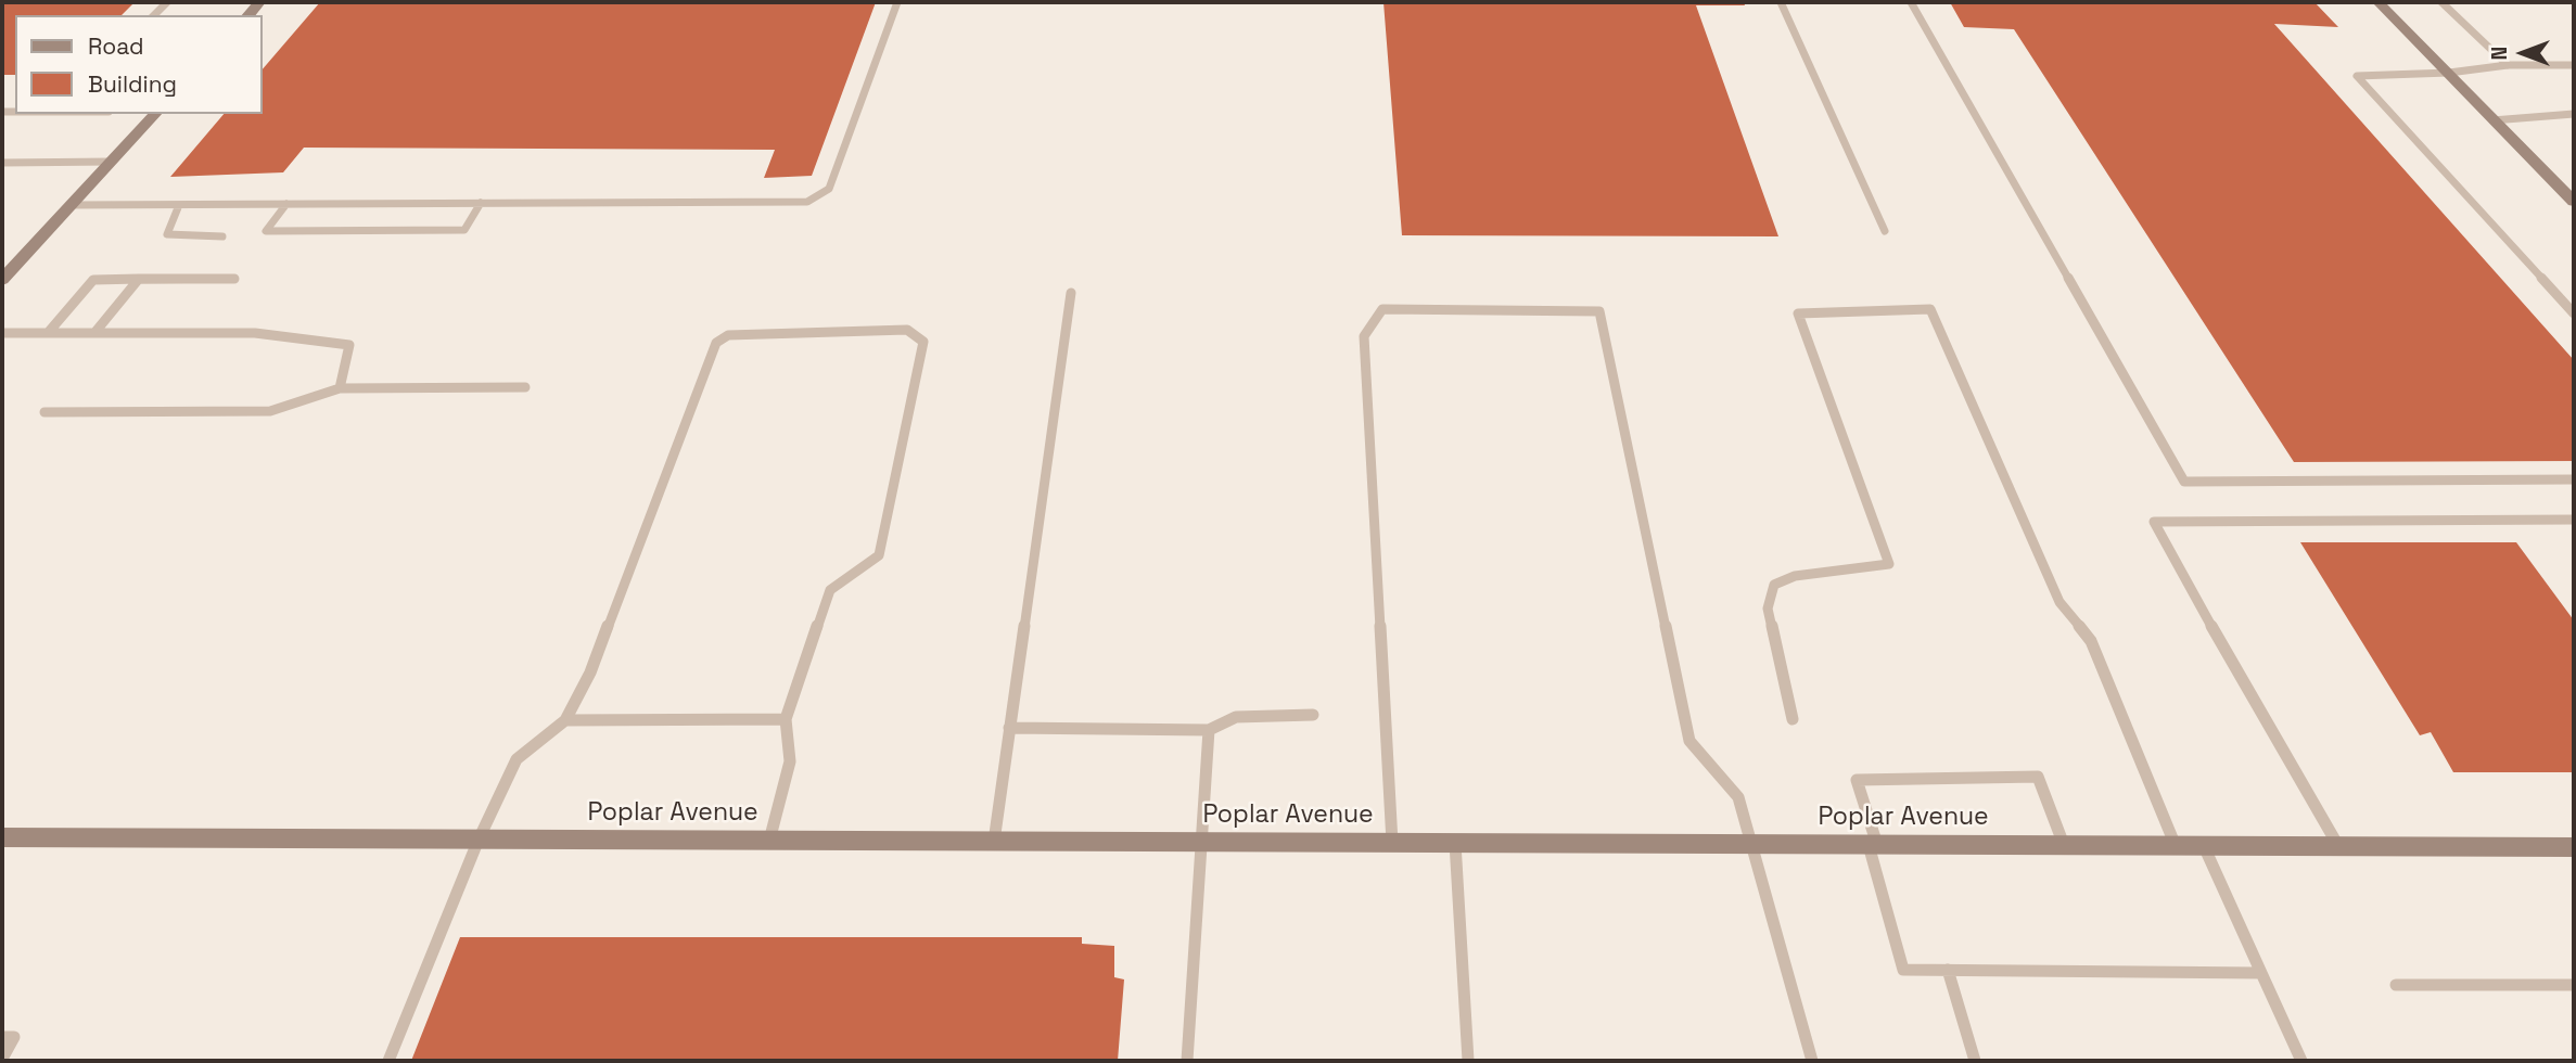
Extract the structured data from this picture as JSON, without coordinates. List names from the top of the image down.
{
  "streets": {
    "street": ["Poplar Avenue"]
  },
  "legend": ["Road", "Building"],
  "north": "left"
}
